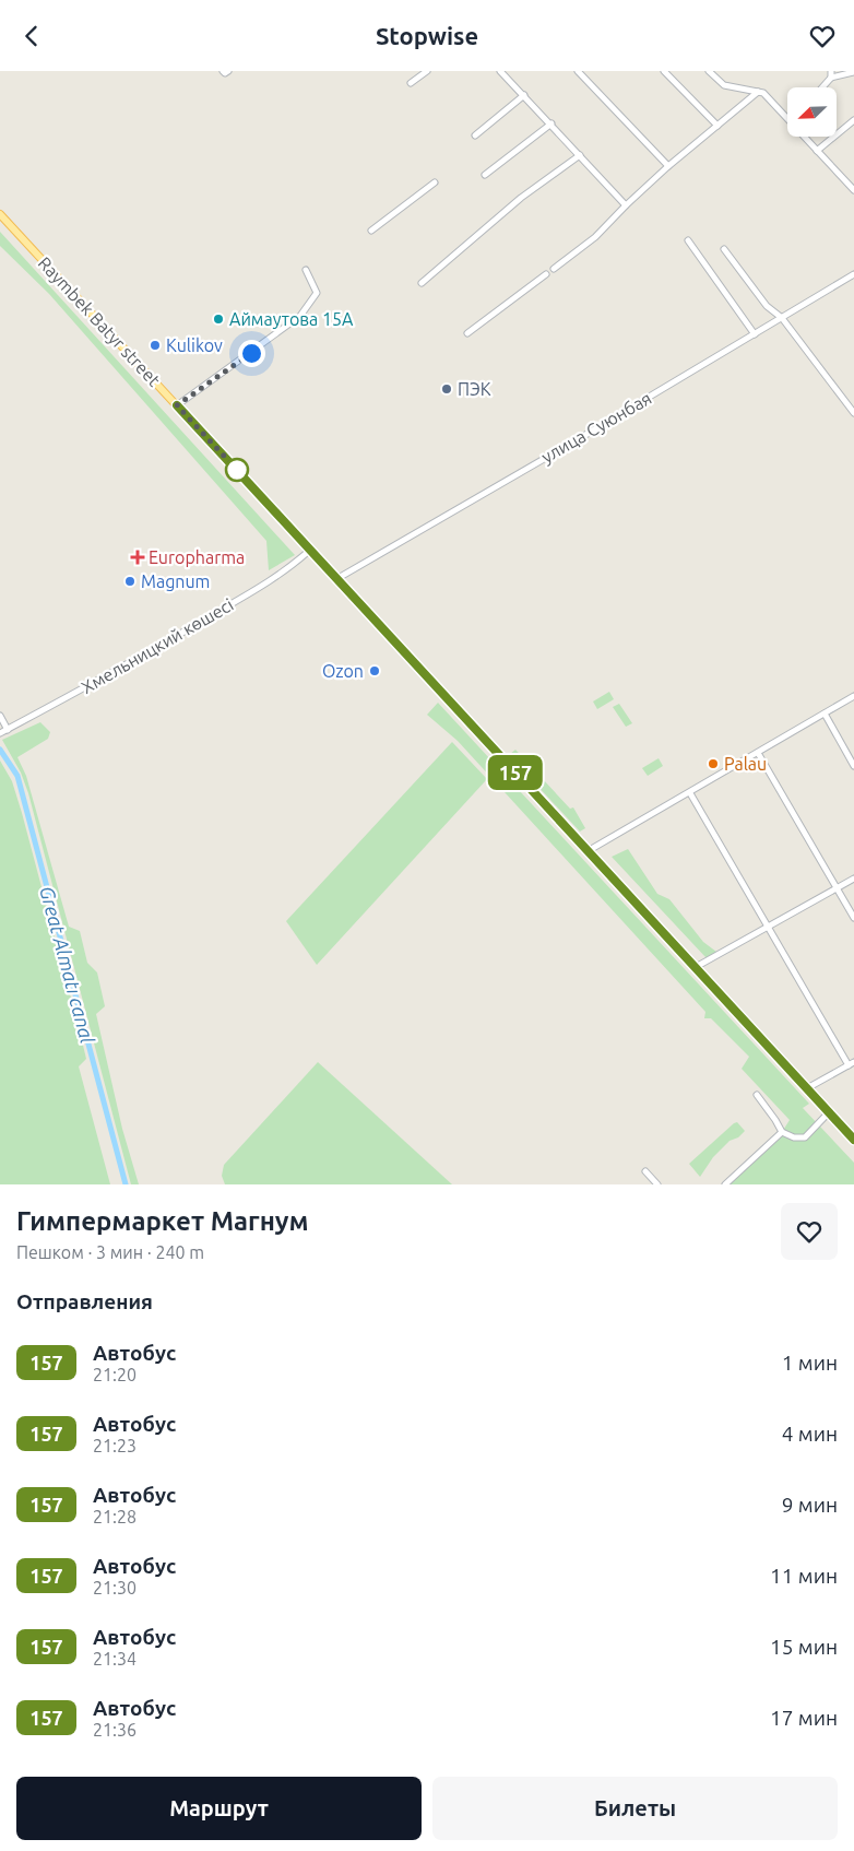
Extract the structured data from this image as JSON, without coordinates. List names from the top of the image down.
{
  "streets": {
    "main road": ["Raymbek Batyr street"],
    "street": ["улица Суюнбая", "Хмельницкий көшесі"]
  },
  "crossings": [
    ["Raymbek Batyr street", "улица Суюнбая"],
    ["Raymbek Batyr street", "Хмельницкий көшесі"]
  ],
  "water": ["Great Almatı canal"],
  "places": {
    "other": [
      "Аймаутова 15А",
      "Kulikov",
      "ПЭК",
      "Magnum",
      "Ozon",
      "Palau"
    ],
    "health": ["Europharma"]
  },
  "lines": ["bus line 157"],
  "north": "bottom left",
  "page": {
    "header": "Stopwise",
    "on_map": "157",
    "heading": [
      ["Гимпермаркет Магнум", "Пешком · 3 мин · 240 m"],
      "Отправления"
    ],
    "list": [
      {
        "mark": "157",
        "name": "Автобус",
        "note": "21:20",
        "value": "1 мин"
      },
      {
        "mark": "157",
        "name": "Автобус",
        "note": "21:23",
        "value": "4 мин"
      },
      {
        "mark": "157",
        "name": "Автобус",
        "note": "21:28",
        "value": "9 мин"
      },
      {
        "mark": "157",
        "name": "Автобус",
        "note": "21:30",
        "value": "11 мин"
      },
      {
        "mark": "157",
        "name": "Автобус",
        "note": "21:34",
        "value": "15 мин"
      },
      {
        "mark": "157",
        "name": "Автобус",
        "note": "21:36",
        "value": "17 мин"
      }
    ],
    "buttons": ["Маршрут", "Билеты"]
  }
}
